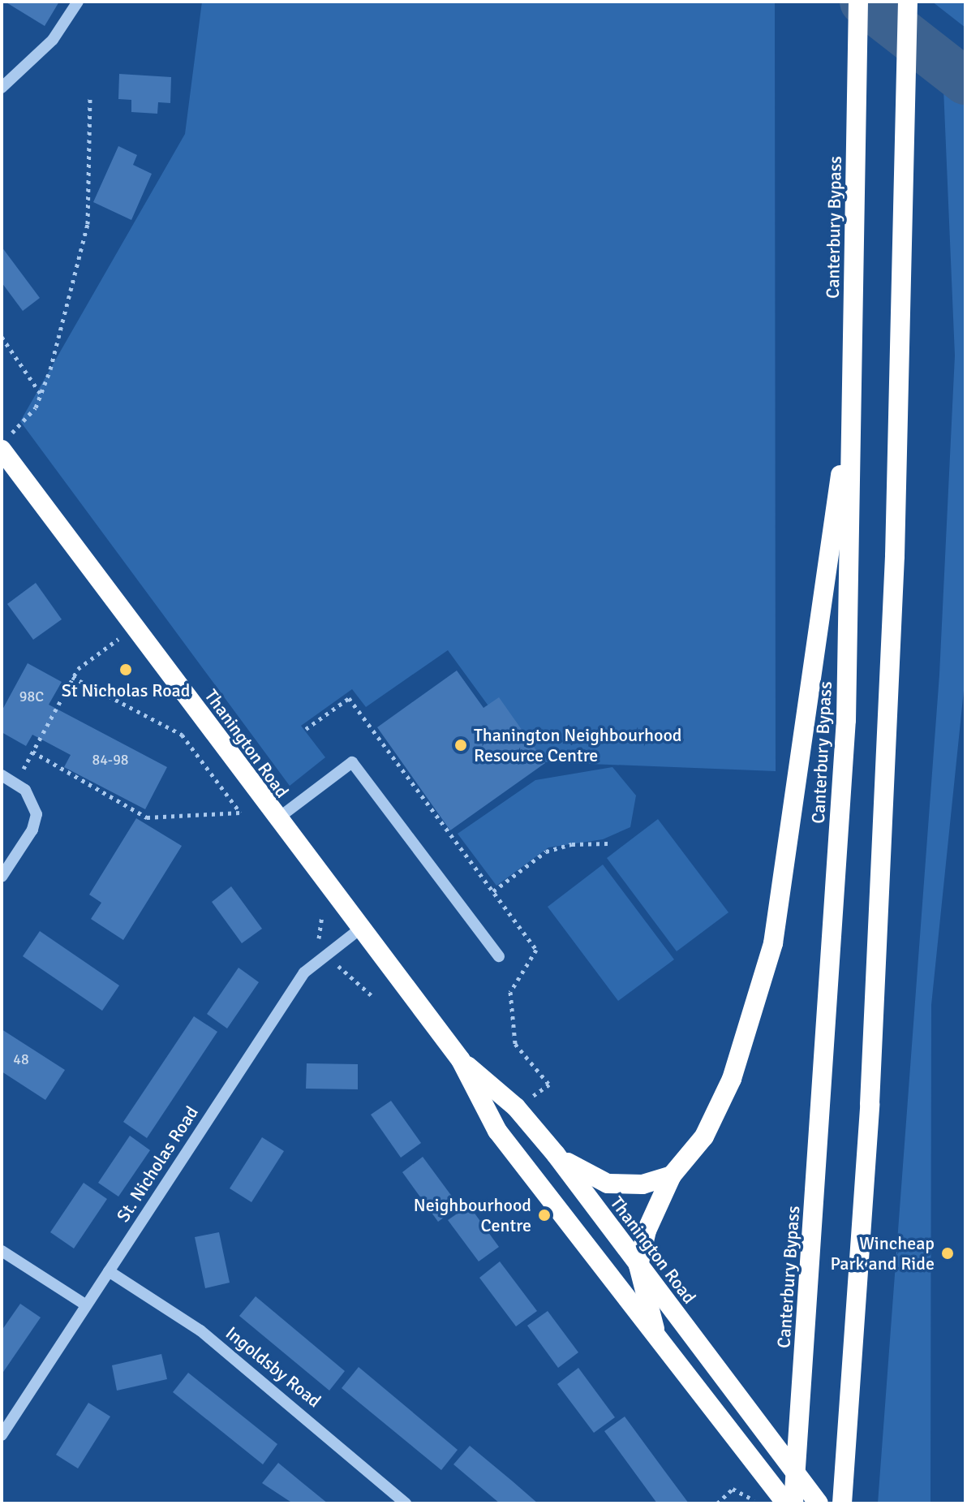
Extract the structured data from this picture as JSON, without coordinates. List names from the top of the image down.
{
  "streets": {
    "highway": ["Canterbury Bypass", "Thanington Road"],
    "street": ["St. Nicholas Road", "Ingoldsby Road"]
  },
  "crossings": [
    ["Canterbury Bypass", "Thanington Road"],
    ["Thanington Road", "St. Nicholas Road"],
    ["St. Nicholas Road", "Ingoldsby Road"]
  ],
  "places": [
    "St Nicholas Road",
    "Thanington Neighbourhood Resource Centre",
    "Neighbourhood Centre",
    "Wincheap Park and Ride"
  ],
  "house_numbers": ["98C", "84-98", "48"]
}
